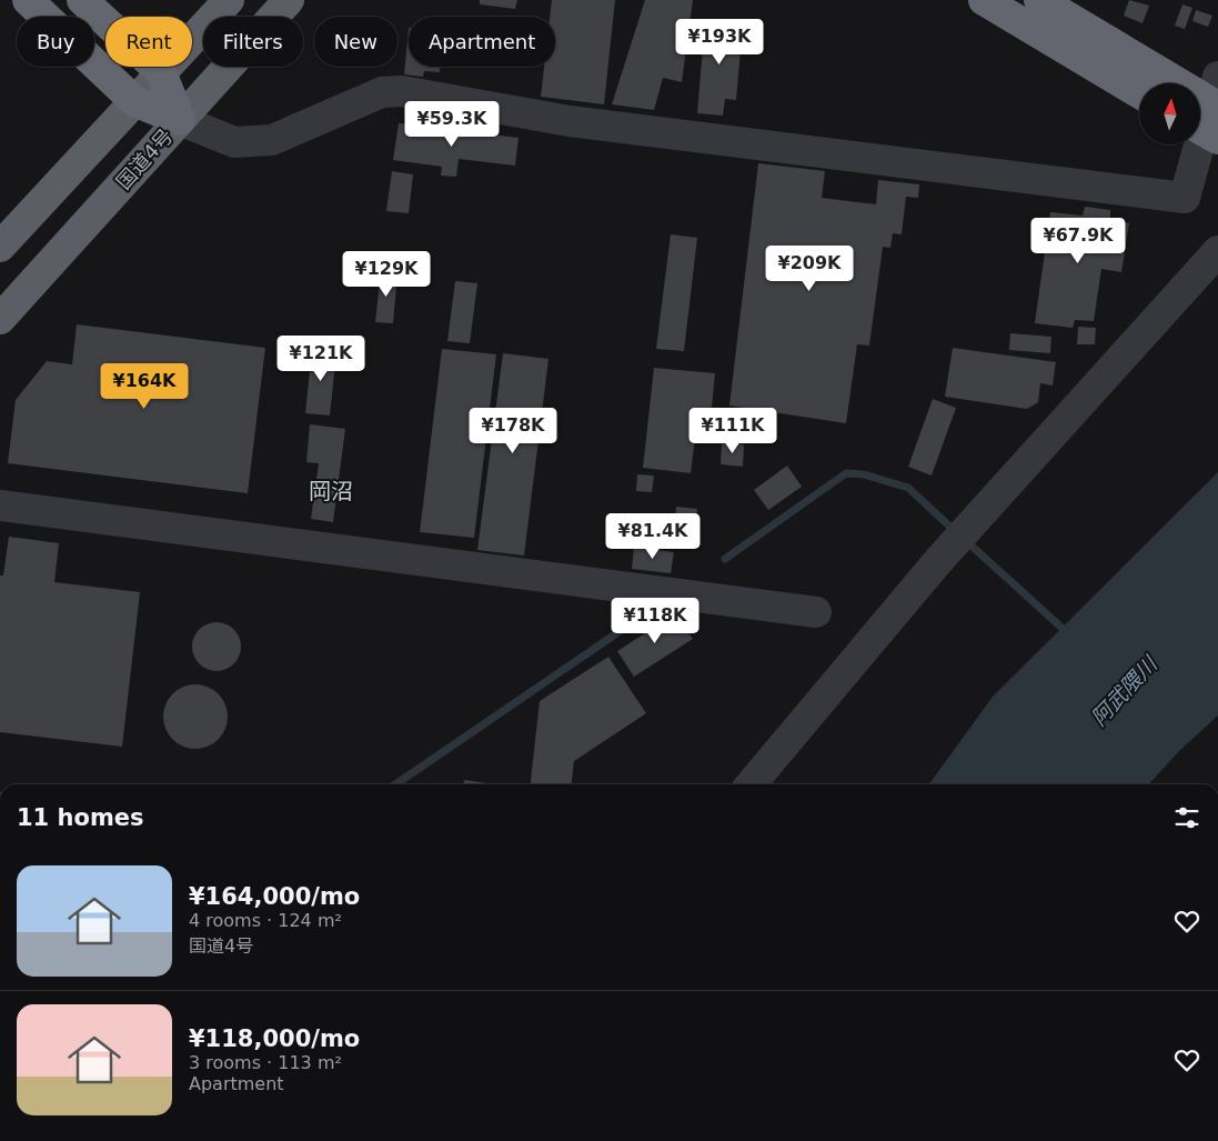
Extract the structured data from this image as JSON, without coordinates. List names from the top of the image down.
{
  "streets": {
    "highway": ["国道4号"]
  },
  "districts": ["岡沼"],
  "water": ["阿武隈川"],
  "north": "top",
  "page": {
    "chip": [
      "Buy",
      "Rent",
      "Filters",
      "New",
      "Apartment"
    ],
    "price": [
      "¥193K",
      "¥59.3K",
      "¥67.9K",
      "¥209K",
      "¥129K",
      "¥121K",
      "¥164K",
      "¥178K",
      "¥111K",
      "¥81.4K",
      "¥118K"
    ],
    "heading": "11 homes",
    "list": [
      {
        "name": "¥164,000/mo",
        "note": "4 rooms · 124 m² · 国道4号"
      },
      {
        "name": "¥118,000/mo",
        "note": "3 rooms · 113 m² · Apartment"
      }
    ]
  }
}
